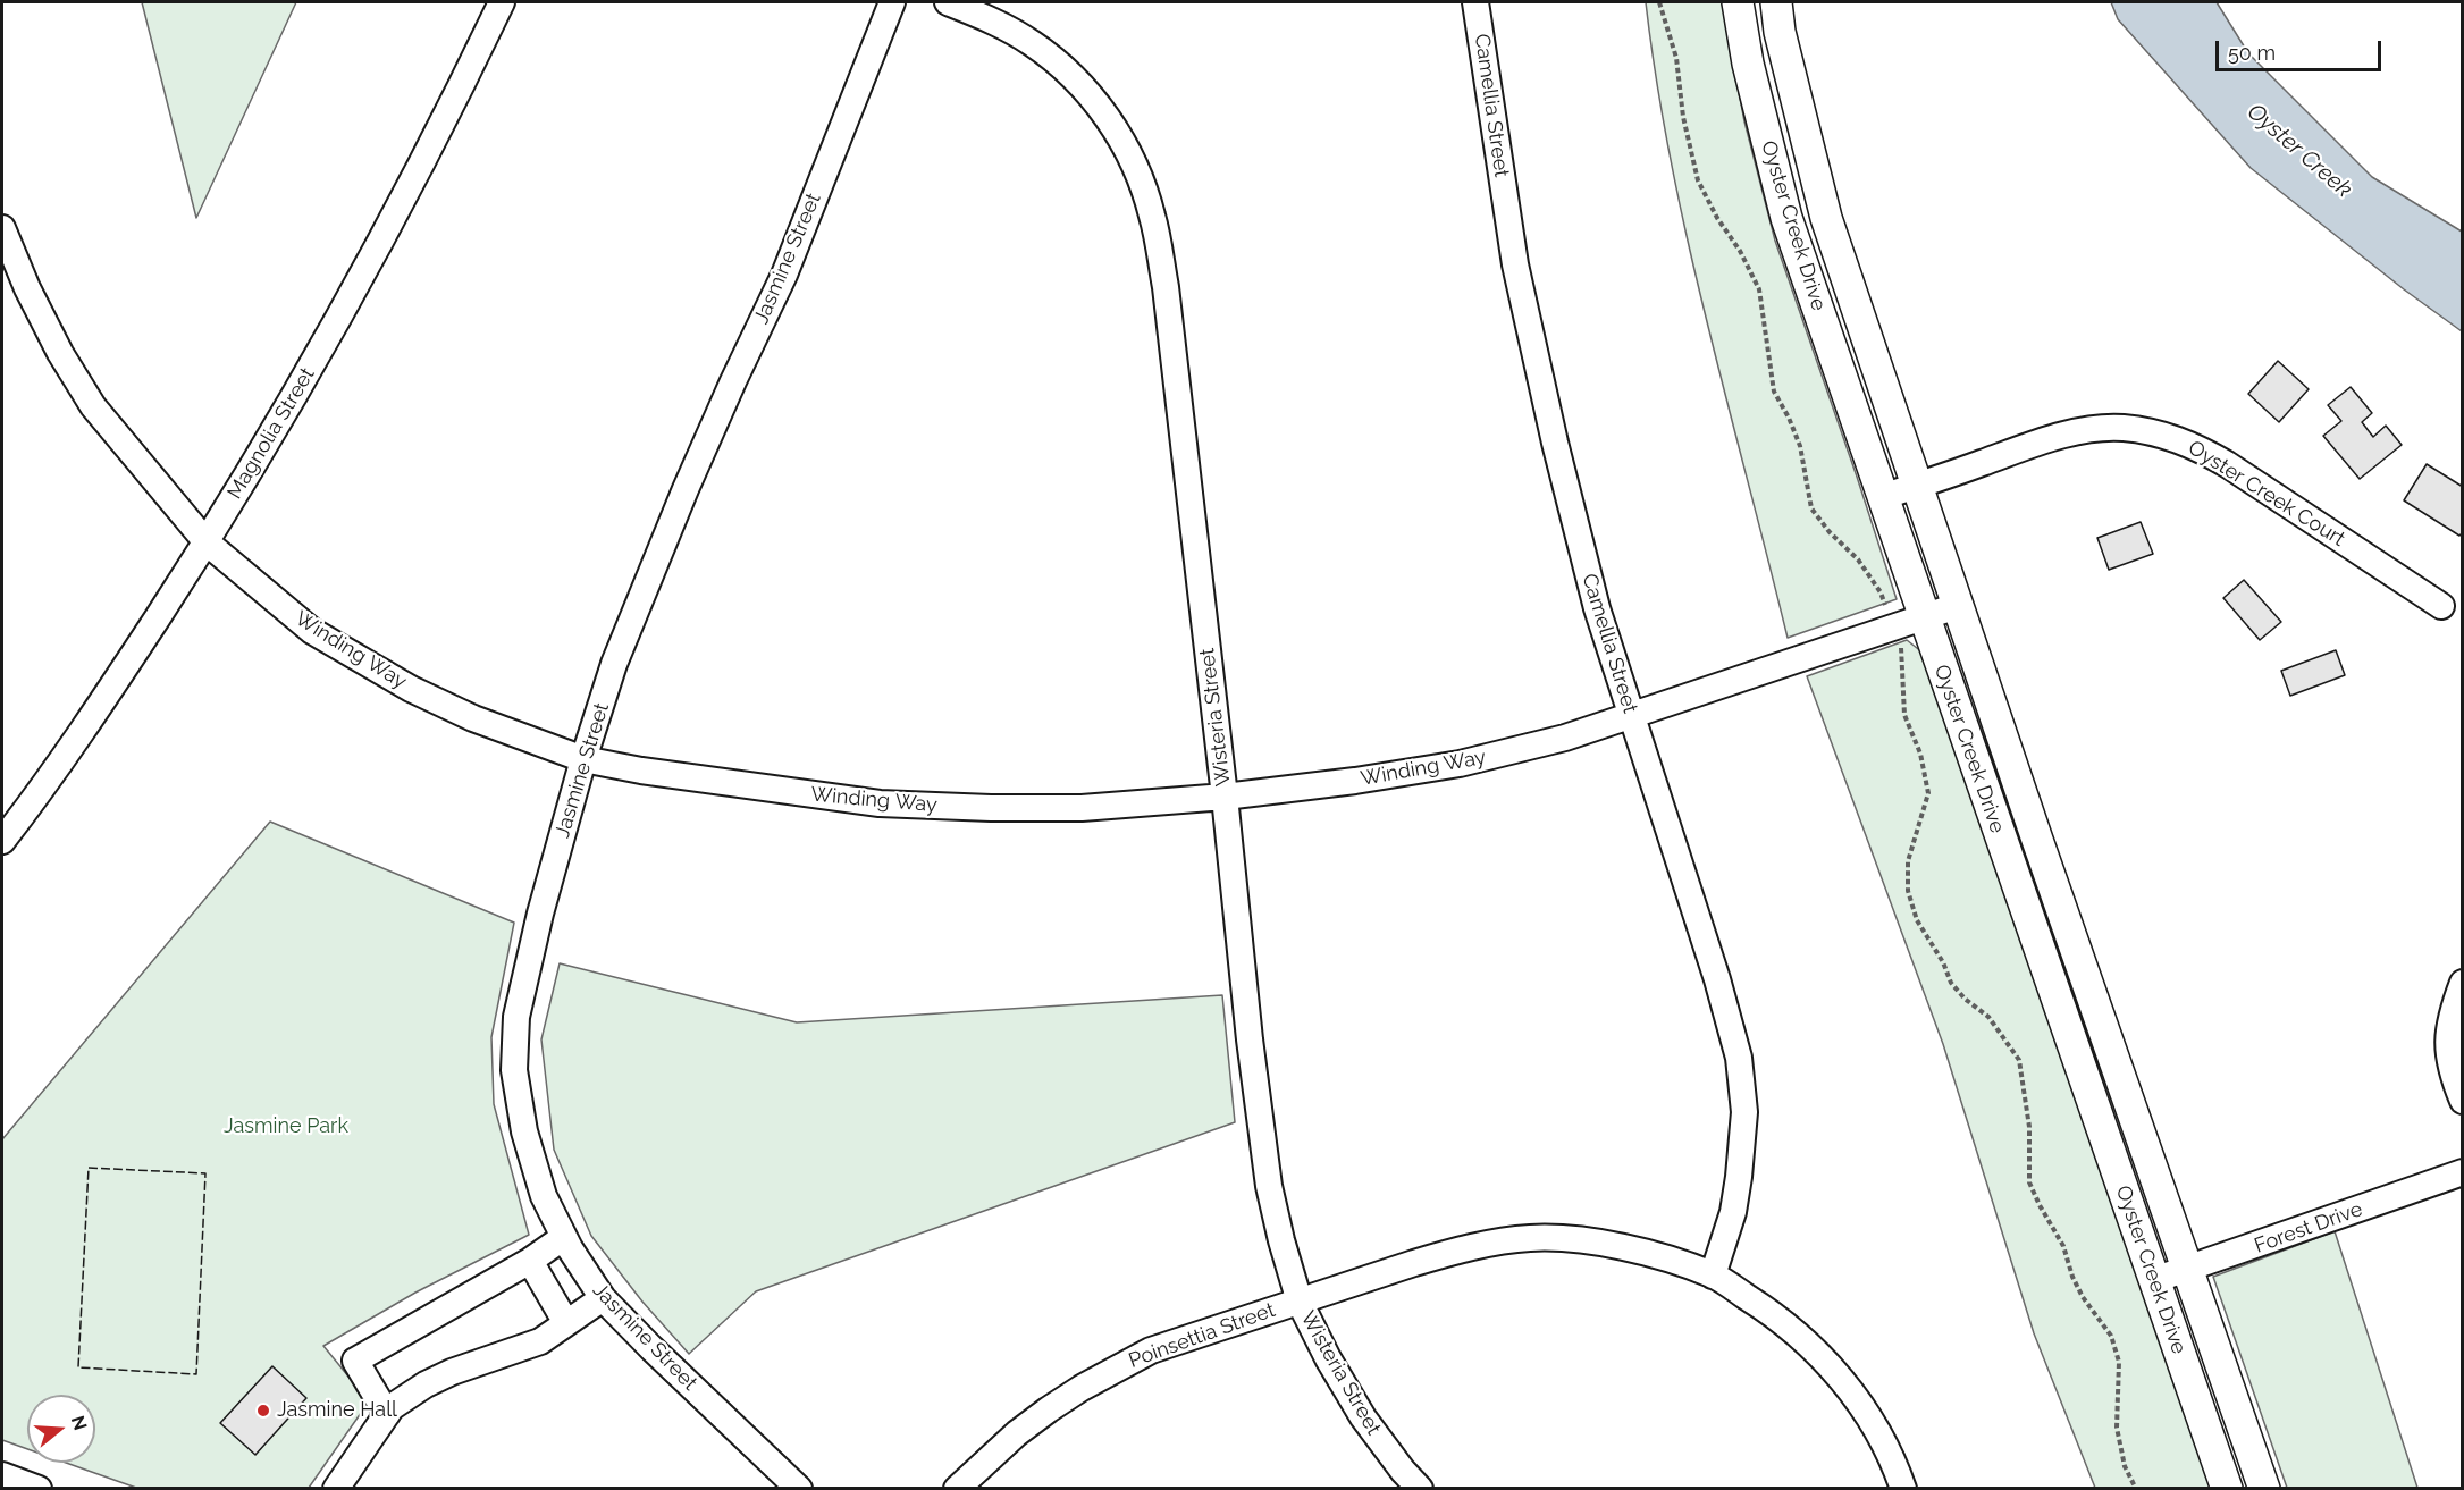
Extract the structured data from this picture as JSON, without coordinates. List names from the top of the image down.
{
  "streets": {
    "main road": ["Oyster Creek Drive"],
    "street": [
      "Camellia Street",
      "Jasmine Street",
      "Magnolia Street",
      "Oyster Creek Court",
      "Winding Way",
      "Wisteria Street",
      "Forest Drive",
      "Poinsettia Street"
    ]
  },
  "crossings": [
    ["Camellia Street", "Winding Way"],
    ["Camellia Street", "Poinsettia Street"],
    ["Oyster Creek Drive", "Oyster Creek Court"],
    ["Oyster Creek Drive", "Winding Way"],
    ["Oyster Creek Drive", "Forest Drive"],
    ["Jasmine Street", "Winding Way"],
    ["Magnolia Street", "Winding Way"],
    ["Winding Way", "Wisteria Street"],
    ["Wisteria Street", "Poinsettia Street"]
  ],
  "water": ["Oyster Creek"],
  "parks": ["Jasmine Park"],
  "places": ["Jasmine Hall"],
  "scale_bar": "50 m",
  "north": "right"
}
